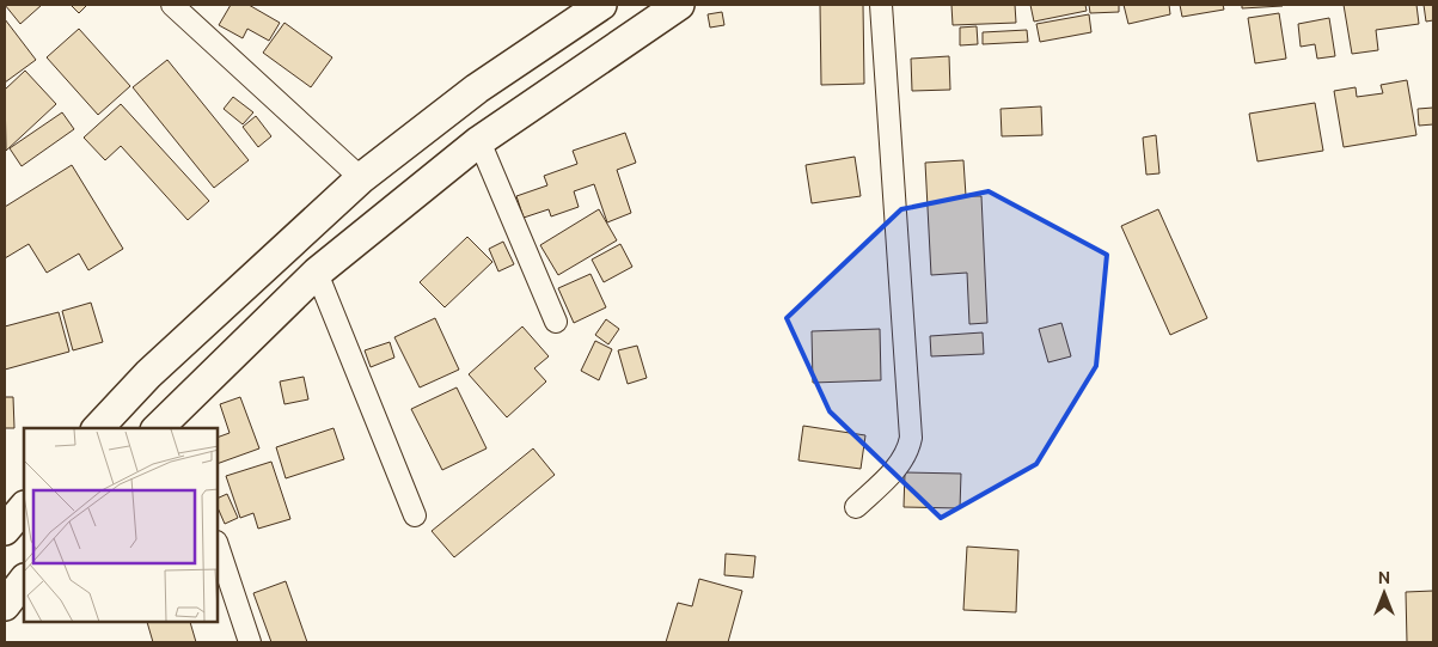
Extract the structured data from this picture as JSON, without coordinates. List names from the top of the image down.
{
  "north": "top"
}
